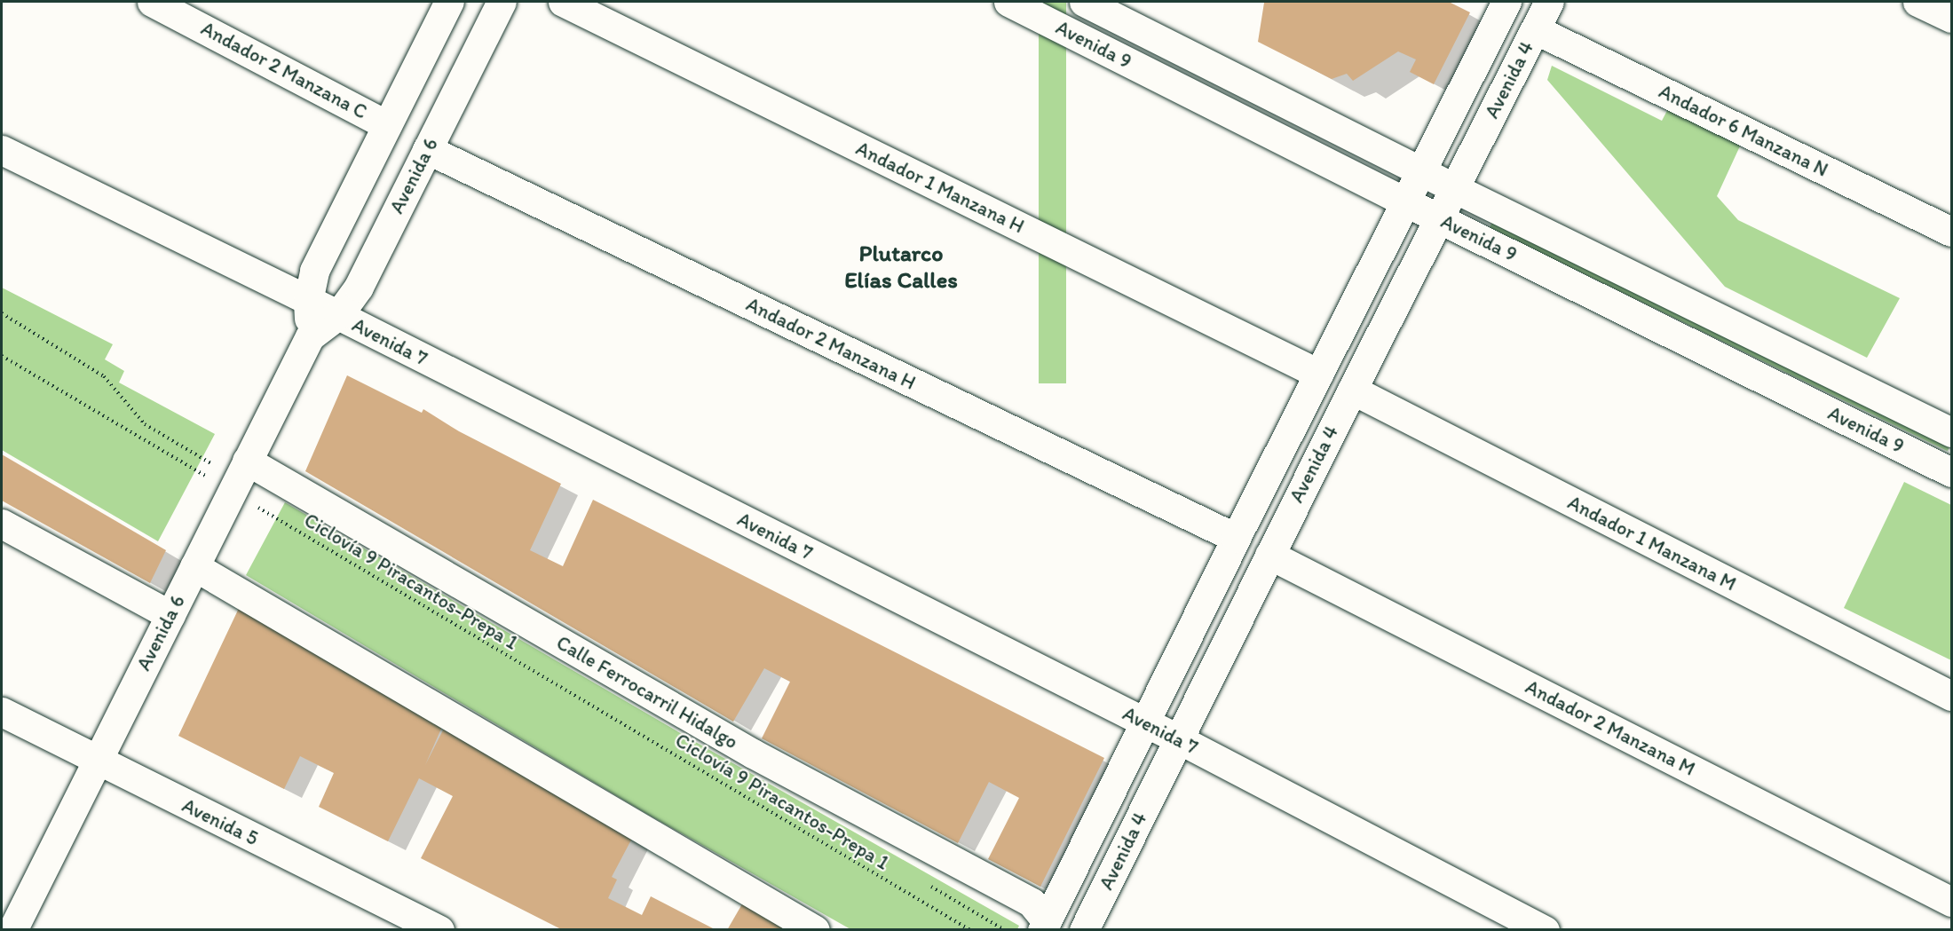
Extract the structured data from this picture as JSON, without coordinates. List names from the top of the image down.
{
  "streets": {
    "street": [
      "Avenida 9",
      "Andador 2 Manzana C",
      "Avenida 4",
      "Andador 6 Manzana N",
      "Avenida 6",
      "Andador 1 Manzana H",
      "Avenida 7",
      "Andador 2 Manzana H",
      "Andador 1 Manzana M",
      "Calle Ferrocarril Hidalgo",
      "Andador 2 Manzana M",
      "Avenida 5"
    ],
    "path": ["Ciclovía 9 Piracantos-Prepa 1"]
  },
  "crossings": [
    ["Avenida 9", "Avenida 4"],
    ["Andador 2 Manzana C", "Avenida 6"],
    ["Avenida 4", "Andador 6 Manzana N"],
    ["Avenida 4", "Andador 1 Manzana H"],
    ["Avenida 4", "Avenida 7"],
    ["Avenida 4", "Andador 2 Manzana H"],
    ["Avenida 4", "Andador 1 Manzana M"],
    ["Avenida 4", "Calle Ferrocarril Hidalgo"],
    ["Avenida 4", "Andador 2 Manzana M"],
    ["Avenida 6", "Avenida 7"],
    ["Avenida 6", "Andador 2 Manzana H"],
    ["Avenida 6", "Ciclovía 9 Piracantos-Prepa 1"],
    ["Avenida 6", "Calle Ferrocarril Hidalgo"],
    ["Avenida 6", "Avenida 5"]
  ],
  "districts": ["Plutarco Elías Calles"]
}
